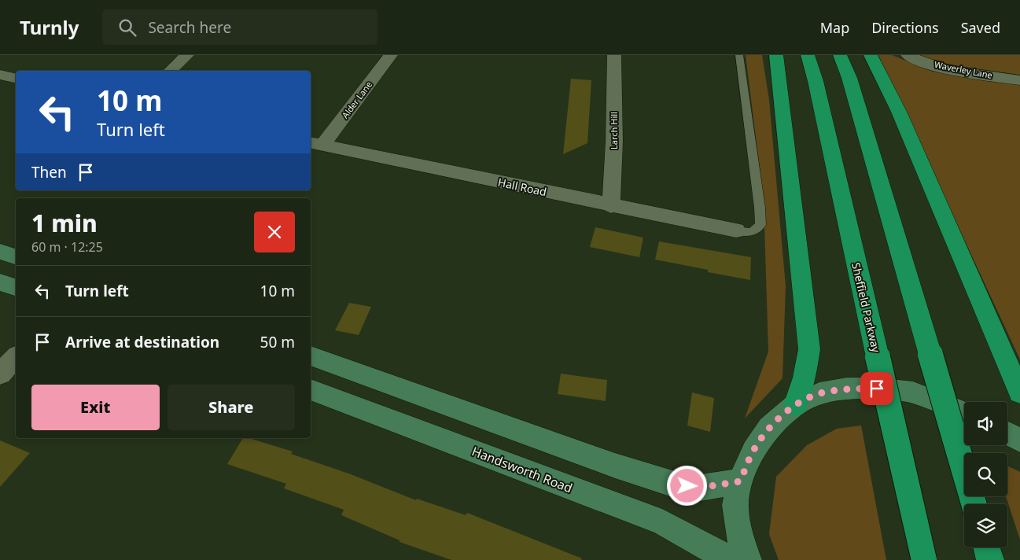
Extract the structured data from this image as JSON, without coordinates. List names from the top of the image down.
{
  "streets": {
    "highway": ["Sheffield Parkway"],
    "main road": ["Handsworth Road"],
    "street": [
      "Waverley Lane",
      "Alder Lane",
      "Larch Hill",
      "Hall Road"
    ]
  },
  "crossings": [
    ["Alder Lane", "Hall Road"],
    ["Larch Hill", "Hall Road"]
  ],
  "page": {
    "header": "Turnly",
    "search": "Search here",
    "nav": ["Map", "Directions", "Saved"],
    "turn": ["10 m", "Turn left"],
    "then": "Then",
    "heading": ["1 min", "60 m · 12:25"],
    "list": [
      {
        "name": "Turn left",
        "value": "10 m"
      },
      {
        "name": "Arrive at destination",
        "value": "50 m"
      }
    ],
    "buttons": ["Exit", "Share"]
  }
}
